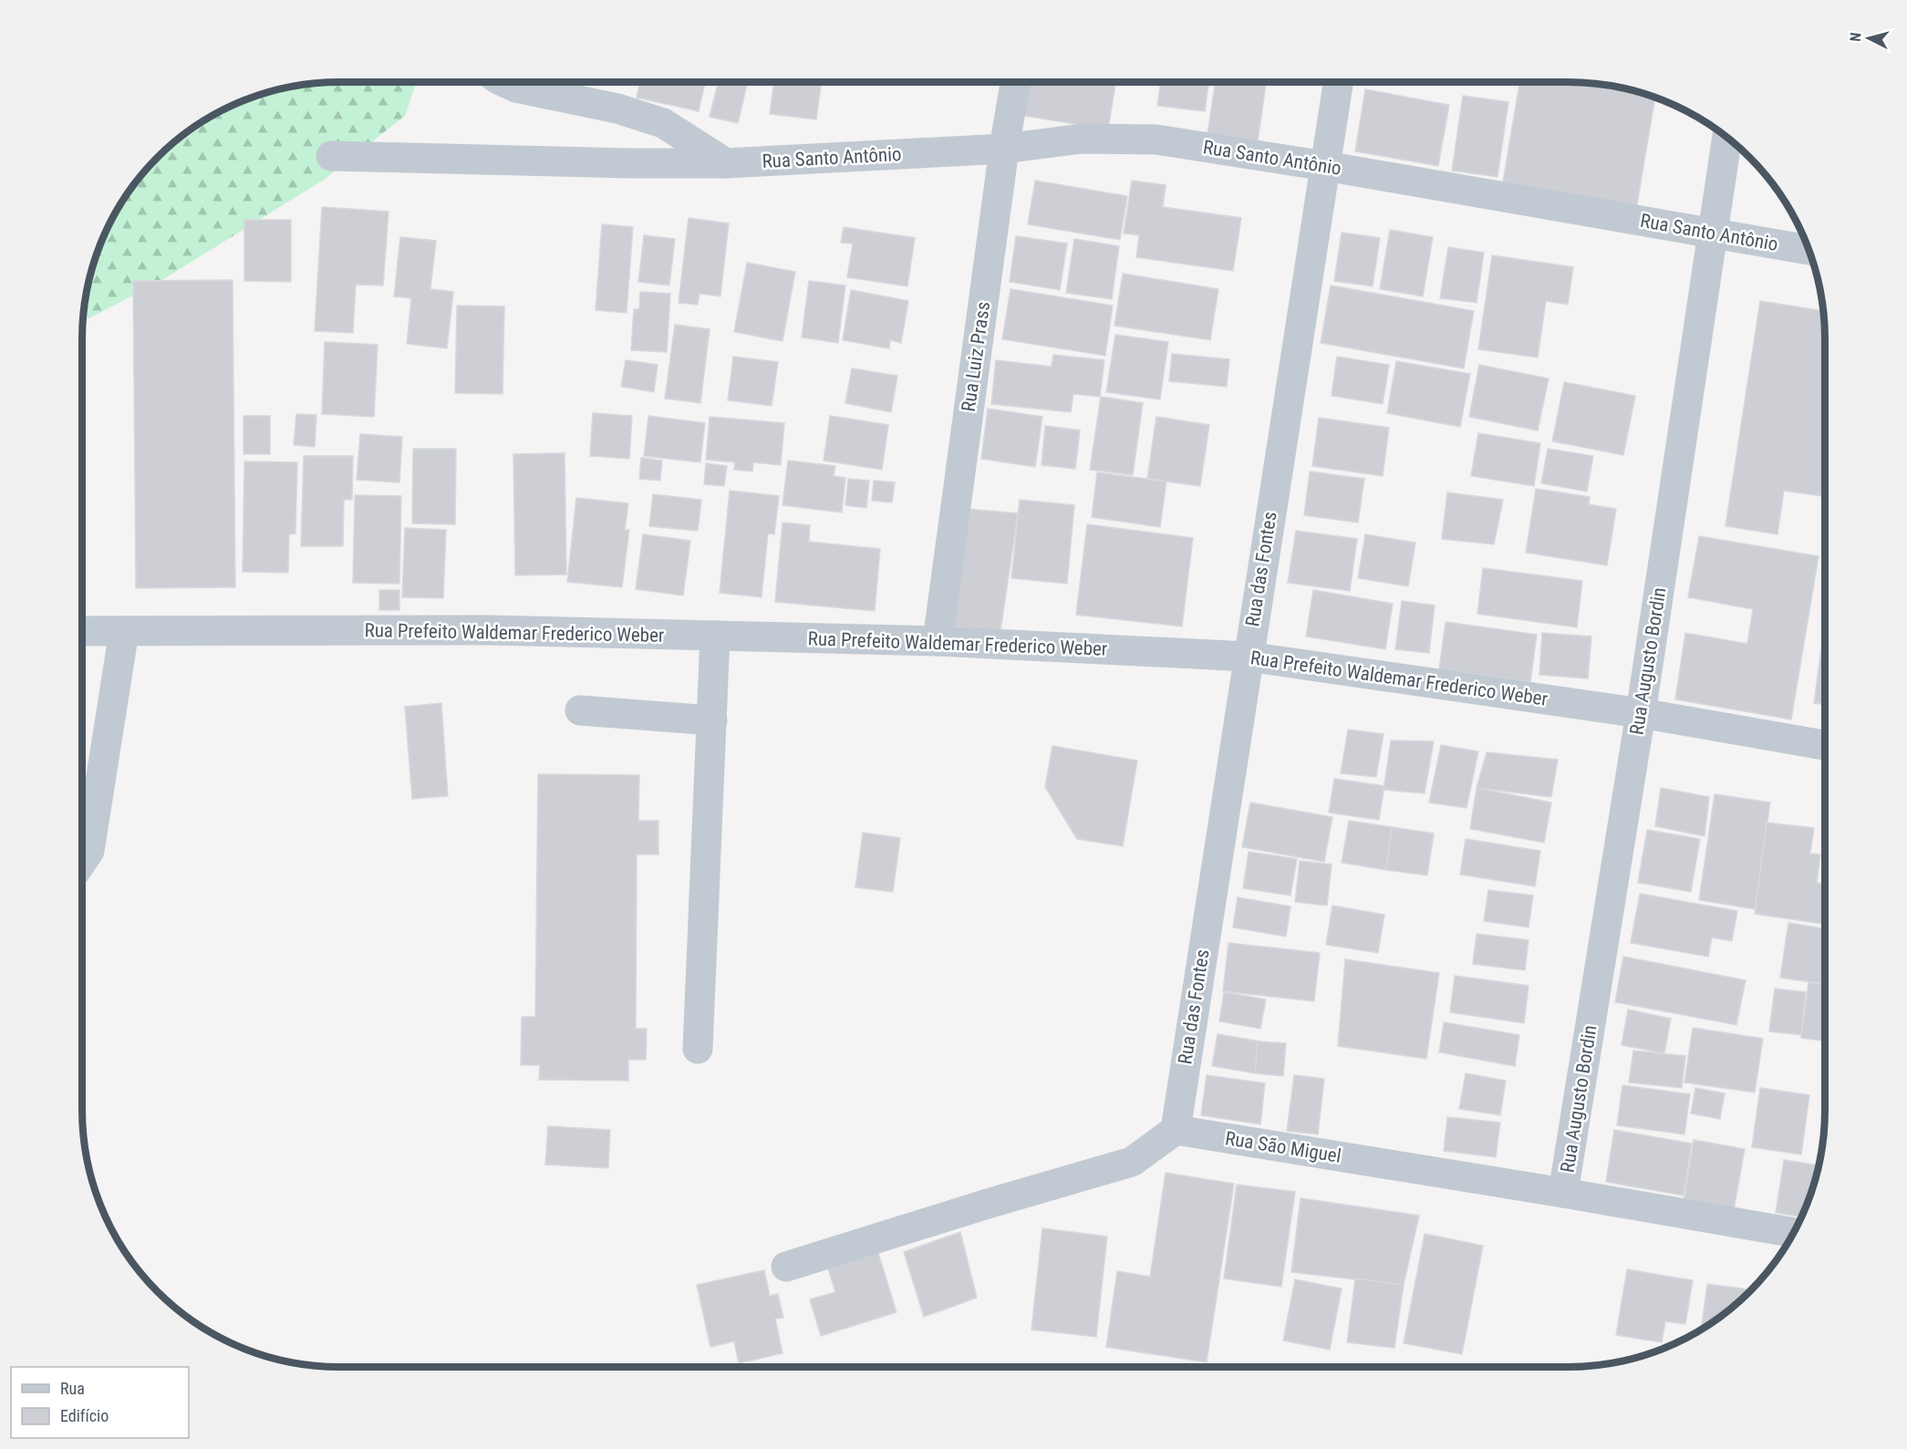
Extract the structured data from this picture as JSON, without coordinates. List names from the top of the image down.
{
  "streets": {
    "street": [
      "Rua Santo Antônio",
      "Rua Luiz Prass",
      "Rua das Fontes",
      "Rua Prefeito Waldemar Frederico Weber",
      "Rua Augusto Bordin",
      "Rua São Miguel"
    ]
  },
  "crossings": [
    ["Rua Santo Antônio", "Rua Luiz Prass"],
    ["Rua Santo Antônio", "Rua das Fontes"],
    ["Rua Santo Antônio", "Rua Augusto Bordin"],
    ["Rua Luiz Prass", "Rua Prefeito Waldemar Frederico Weber"],
    ["Rua das Fontes", "Rua Prefeito Waldemar Frederico Weber"],
    ["Rua das Fontes", "Rua São Miguel"],
    ["Rua Prefeito Waldemar Frederico Weber", "Rua Augusto Bordin"],
    ["Rua Augusto Bordin", "Rua São Miguel"]
  ],
  "legend": ["Rua", "Edifício"],
  "north": "left"
}
